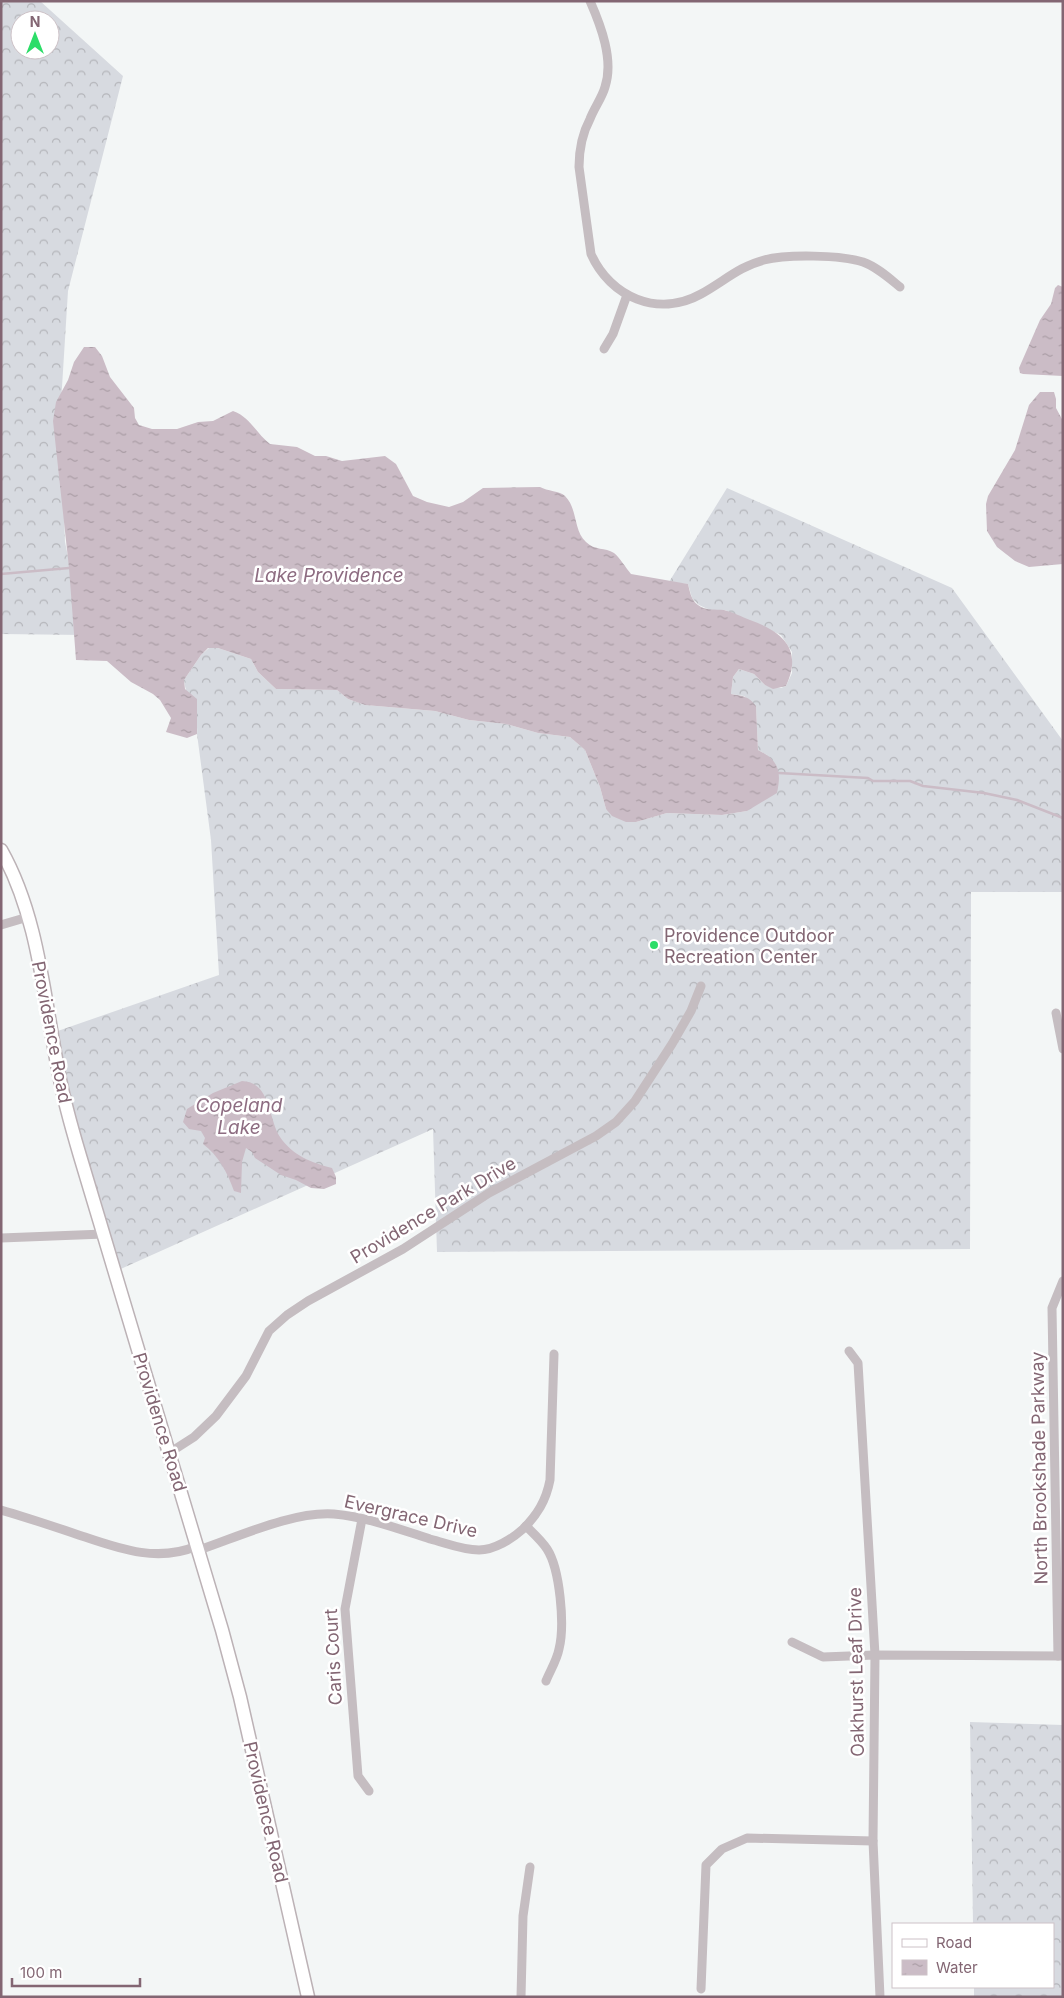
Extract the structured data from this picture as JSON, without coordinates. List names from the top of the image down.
{
  "streets": {
    "street": [
      "Providence Road",
      "Providence Park Drive",
      "North Brookshade Parkway",
      "Evergrace Drive",
      "Caris Court",
      "Oakhurst Leaf Drive"
    ]
  },
  "crossings": [
    ["Providence Road", "Providence Park Drive"],
    ["Providence Road", "Evergrace Drive"],
    ["Evergrace Drive", "Caris Court"]
  ],
  "water": ["Lake Providence", "Copeland Lake"],
  "places": ["Providence Outdoor Recreation Center"],
  "legend": ["Road", "Water"],
  "scale_bar": "100 m",
  "north": "top"
}
